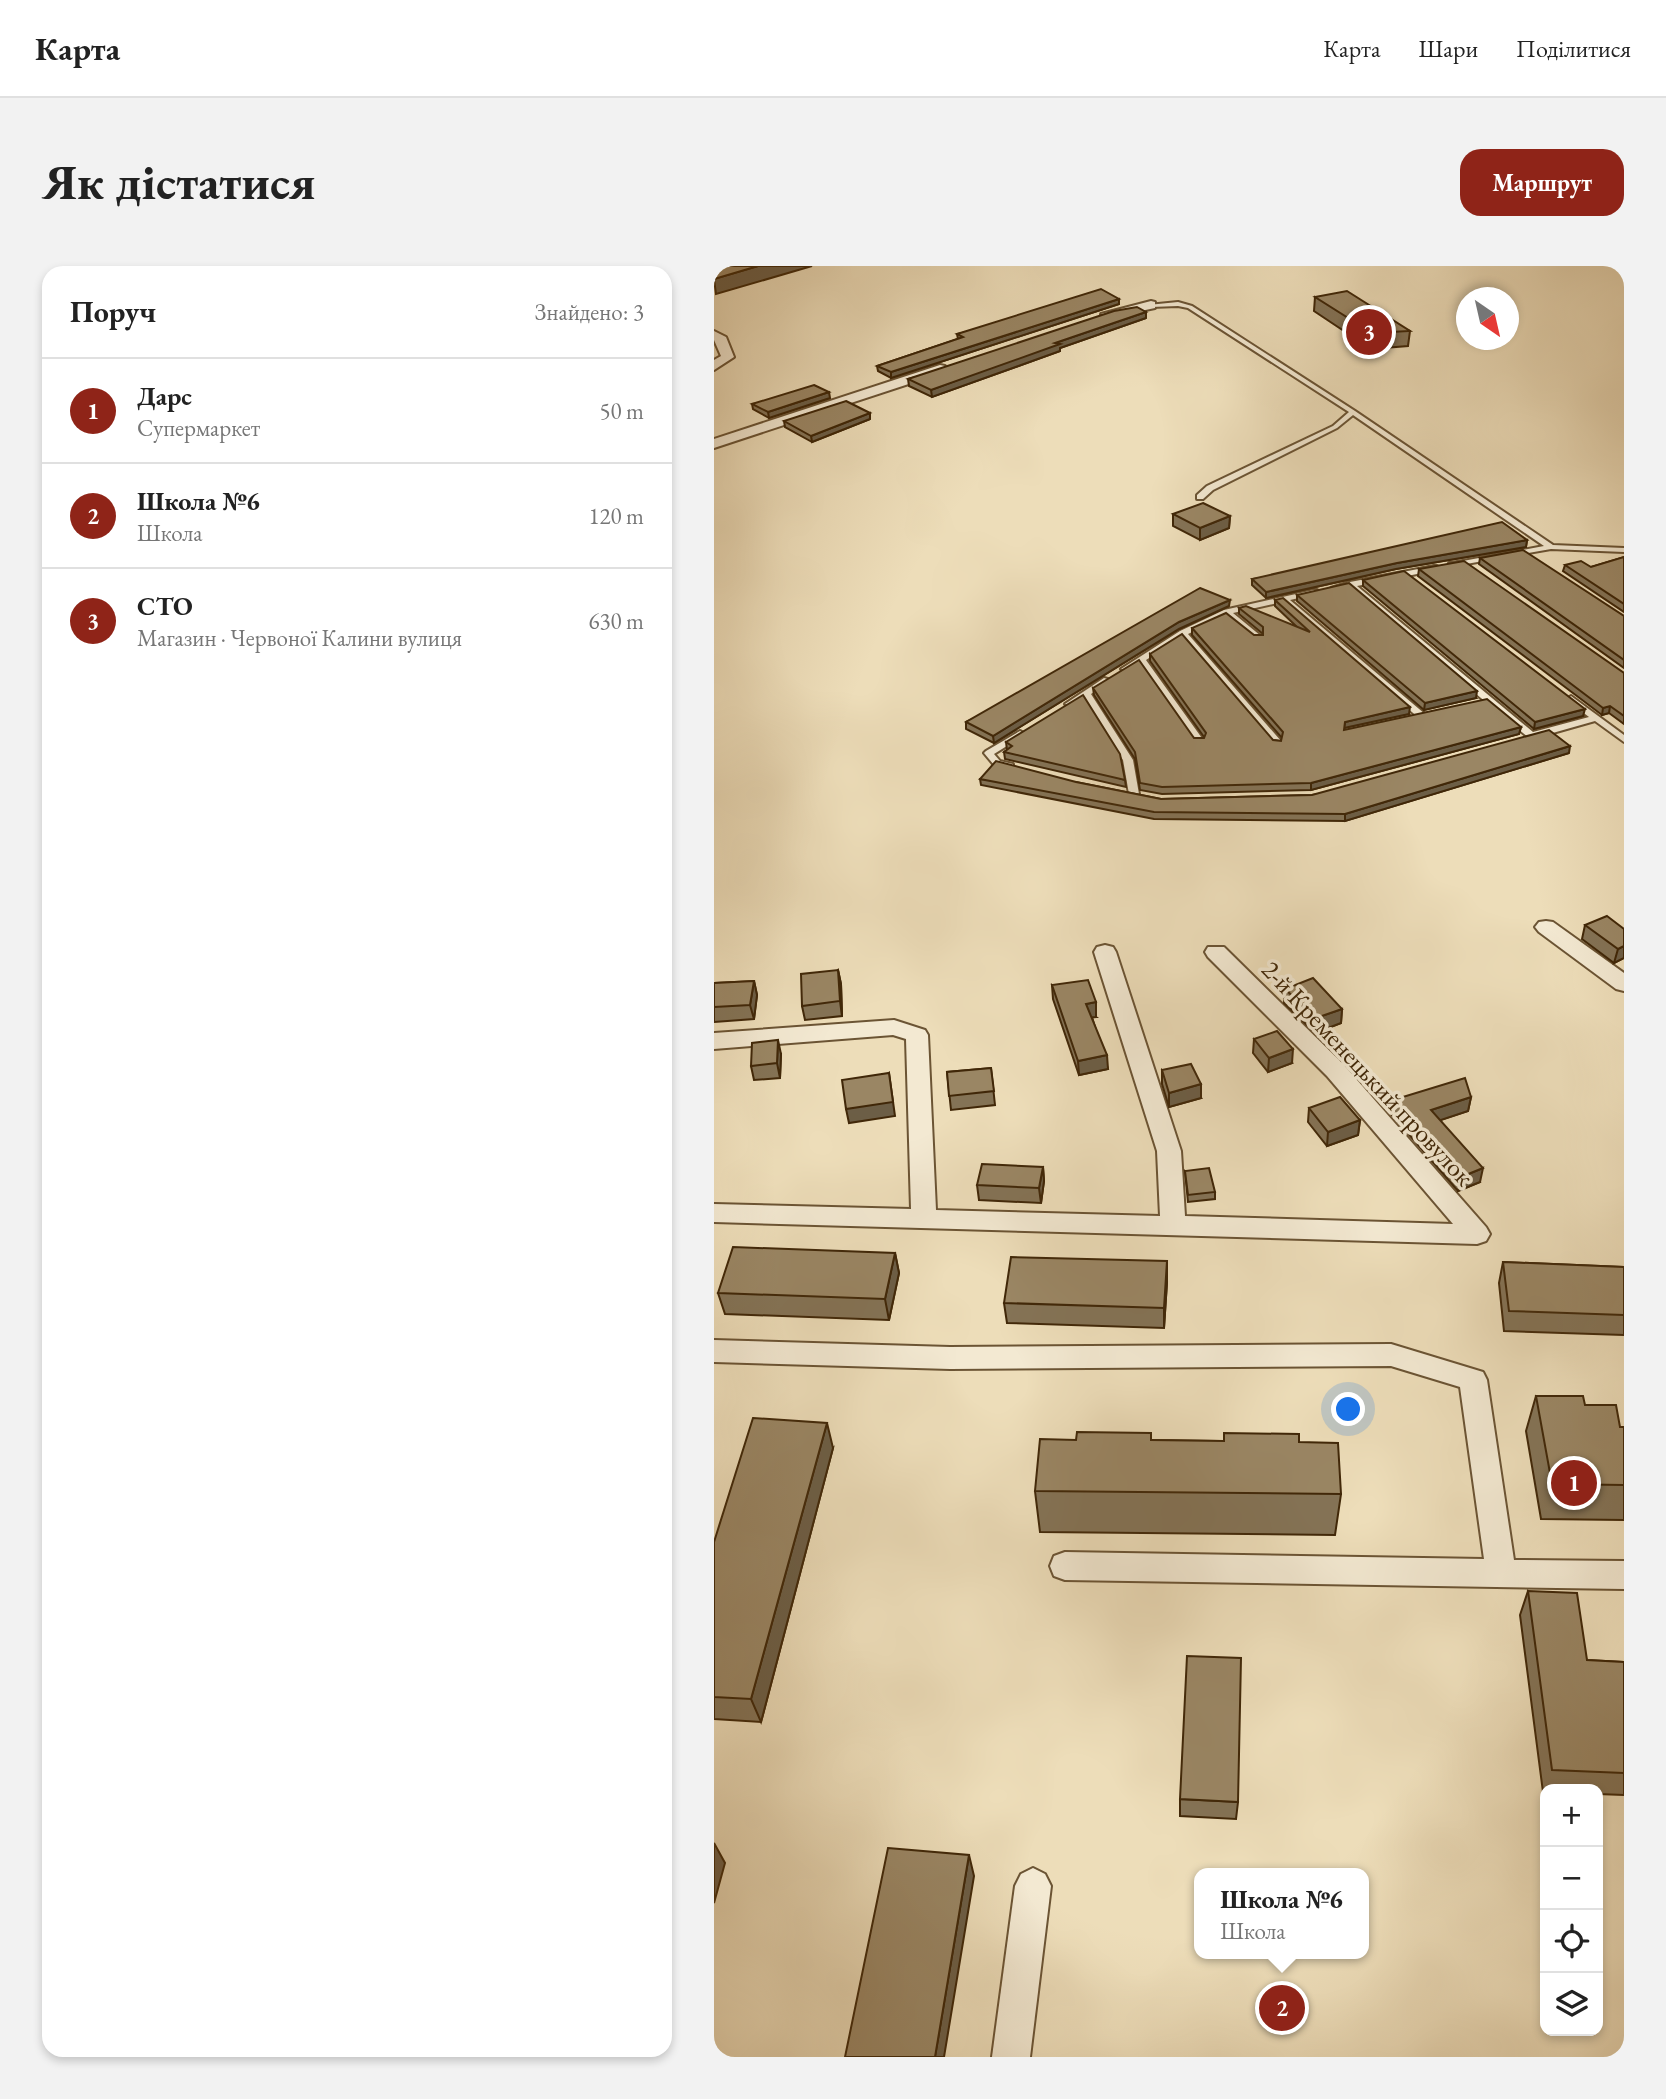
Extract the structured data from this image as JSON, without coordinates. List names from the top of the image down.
{
  "streets": {
    "street": ["2-й Кременецький провулок"]
  },
  "north": "bottom right",
  "page": {
    "header": "Карта",
    "nav": ["Карта", "Шари", "Поділитися"],
    "buttons": "Маршрут",
    "title": "Як дістатися",
    "heading": ["Поруч", "Знайдено: 3"],
    "pins": ["3", "1", "2"],
    "list": [
      {
        "mark": "1",
        "name": "Дарс",
        "note": "Супермаркет",
        "value": "50 m"
      },
      {
        "mark": "2",
        "name": "Школа №6",
        "note": "Школа",
        "value": "120 m"
      },
      {
        "mark": "3",
        "name": "СТО",
        "note": "Магазин · Червоної Калини вулиця",
        "value": "630 m"
      }
    ],
    "map_buttons": ["+", "−"],
    "popup": ["Школа №6", "Школа"]
  }
}
